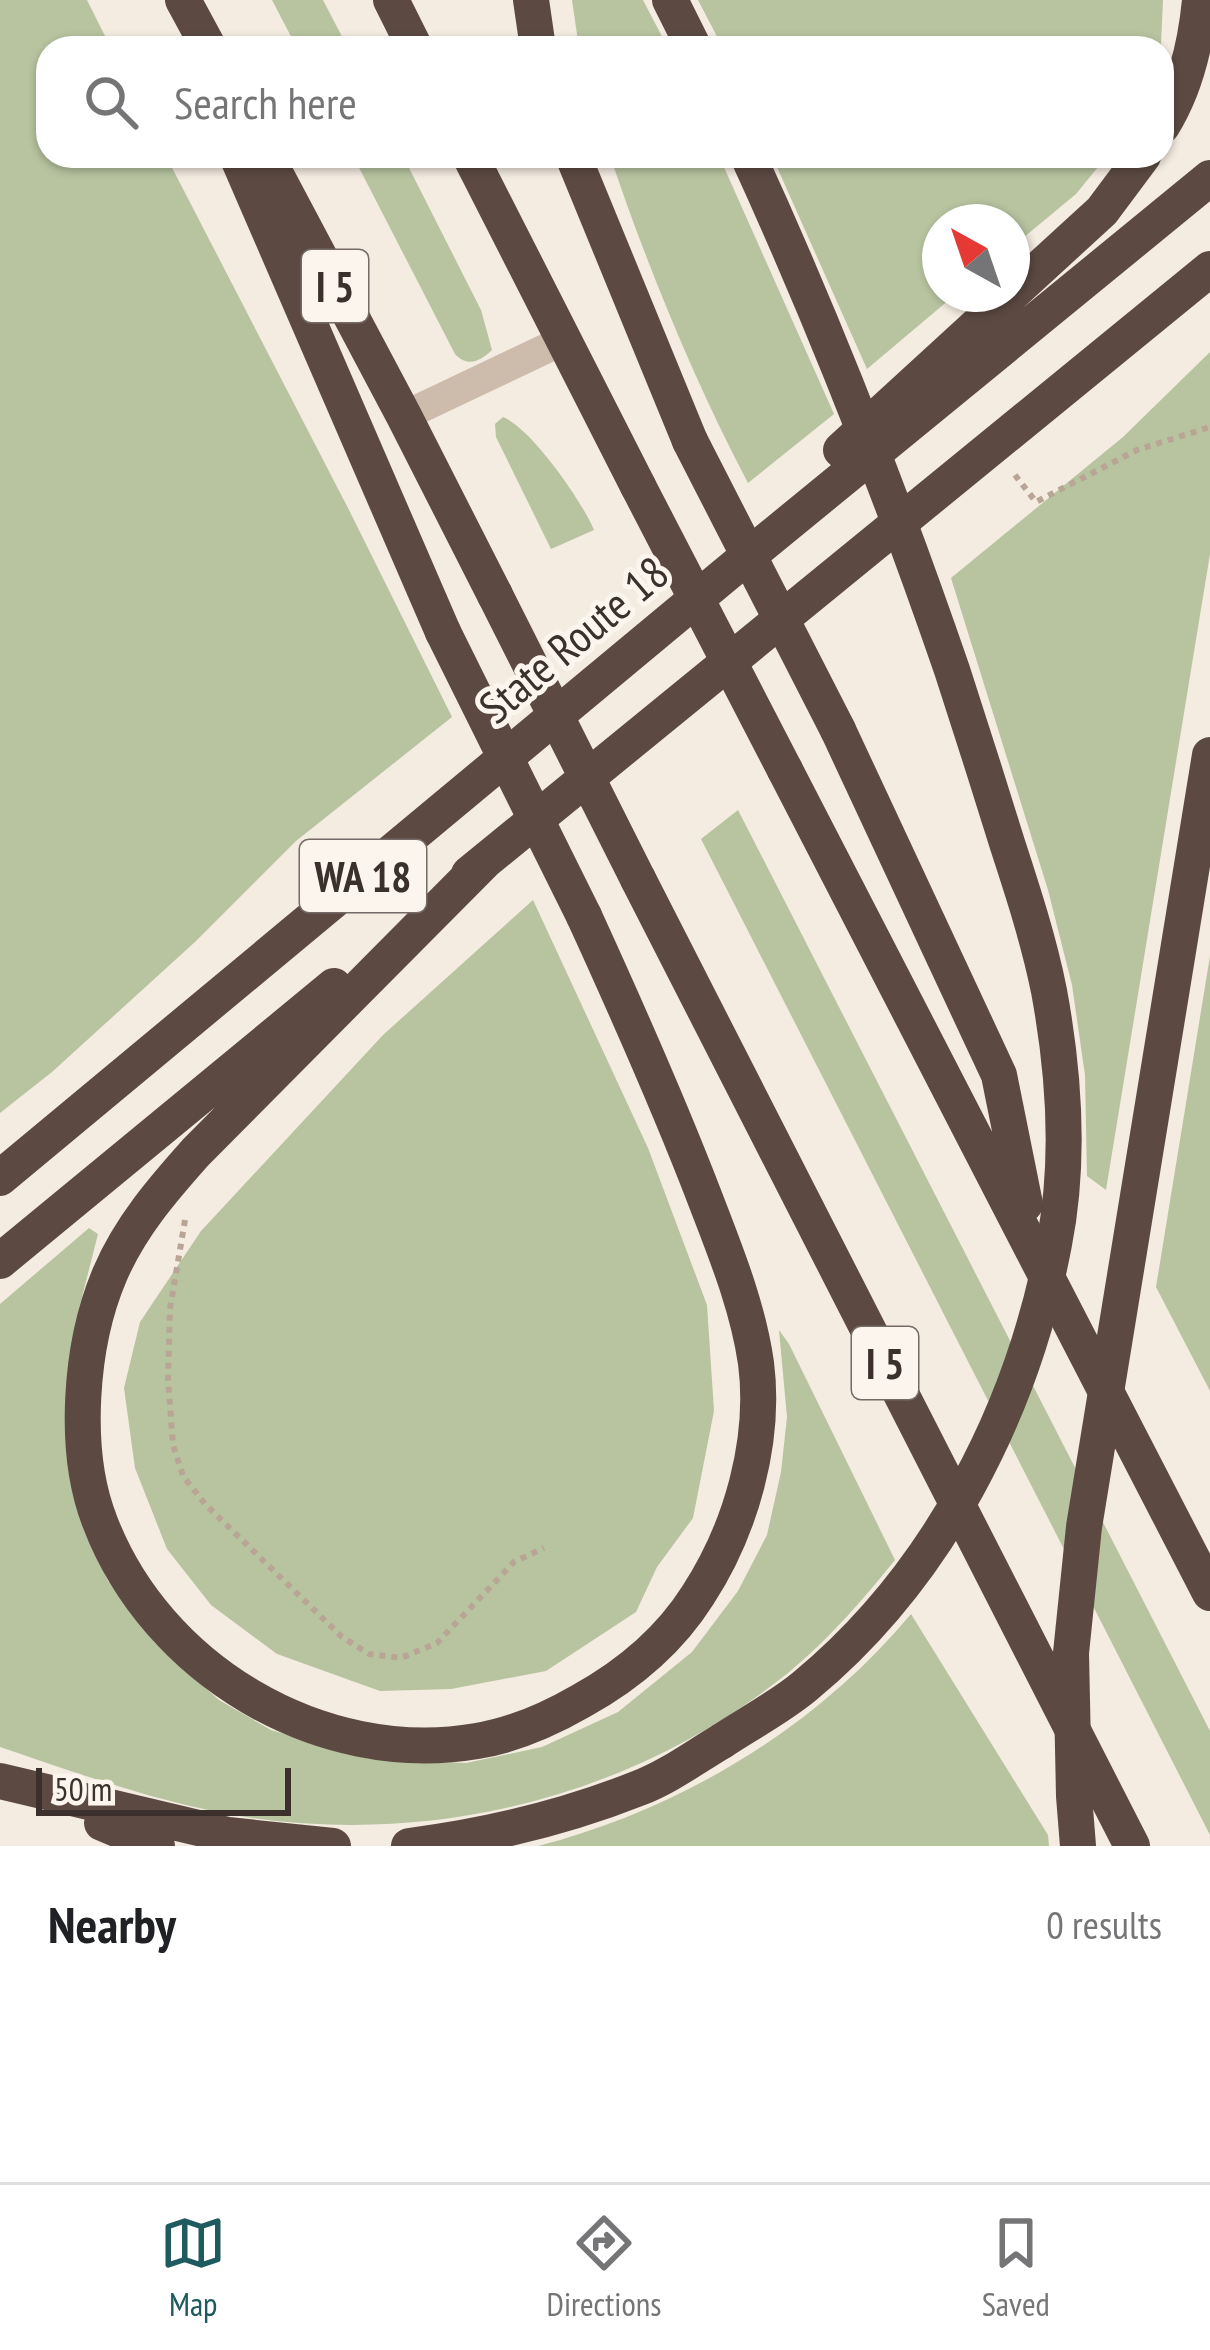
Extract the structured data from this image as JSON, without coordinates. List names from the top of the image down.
{
  "streets": {
    "highway": ["I 5", "State Route 18", "WA 18"]
  },
  "scale_bar": "50 m",
  "north": "top left",
  "page": {
    "search": "Search here",
    "scale": "50 m",
    "heading": ["Nearby", "0 results"],
    "nav": ["Map", "Directions", "Saved"]
  }
}
